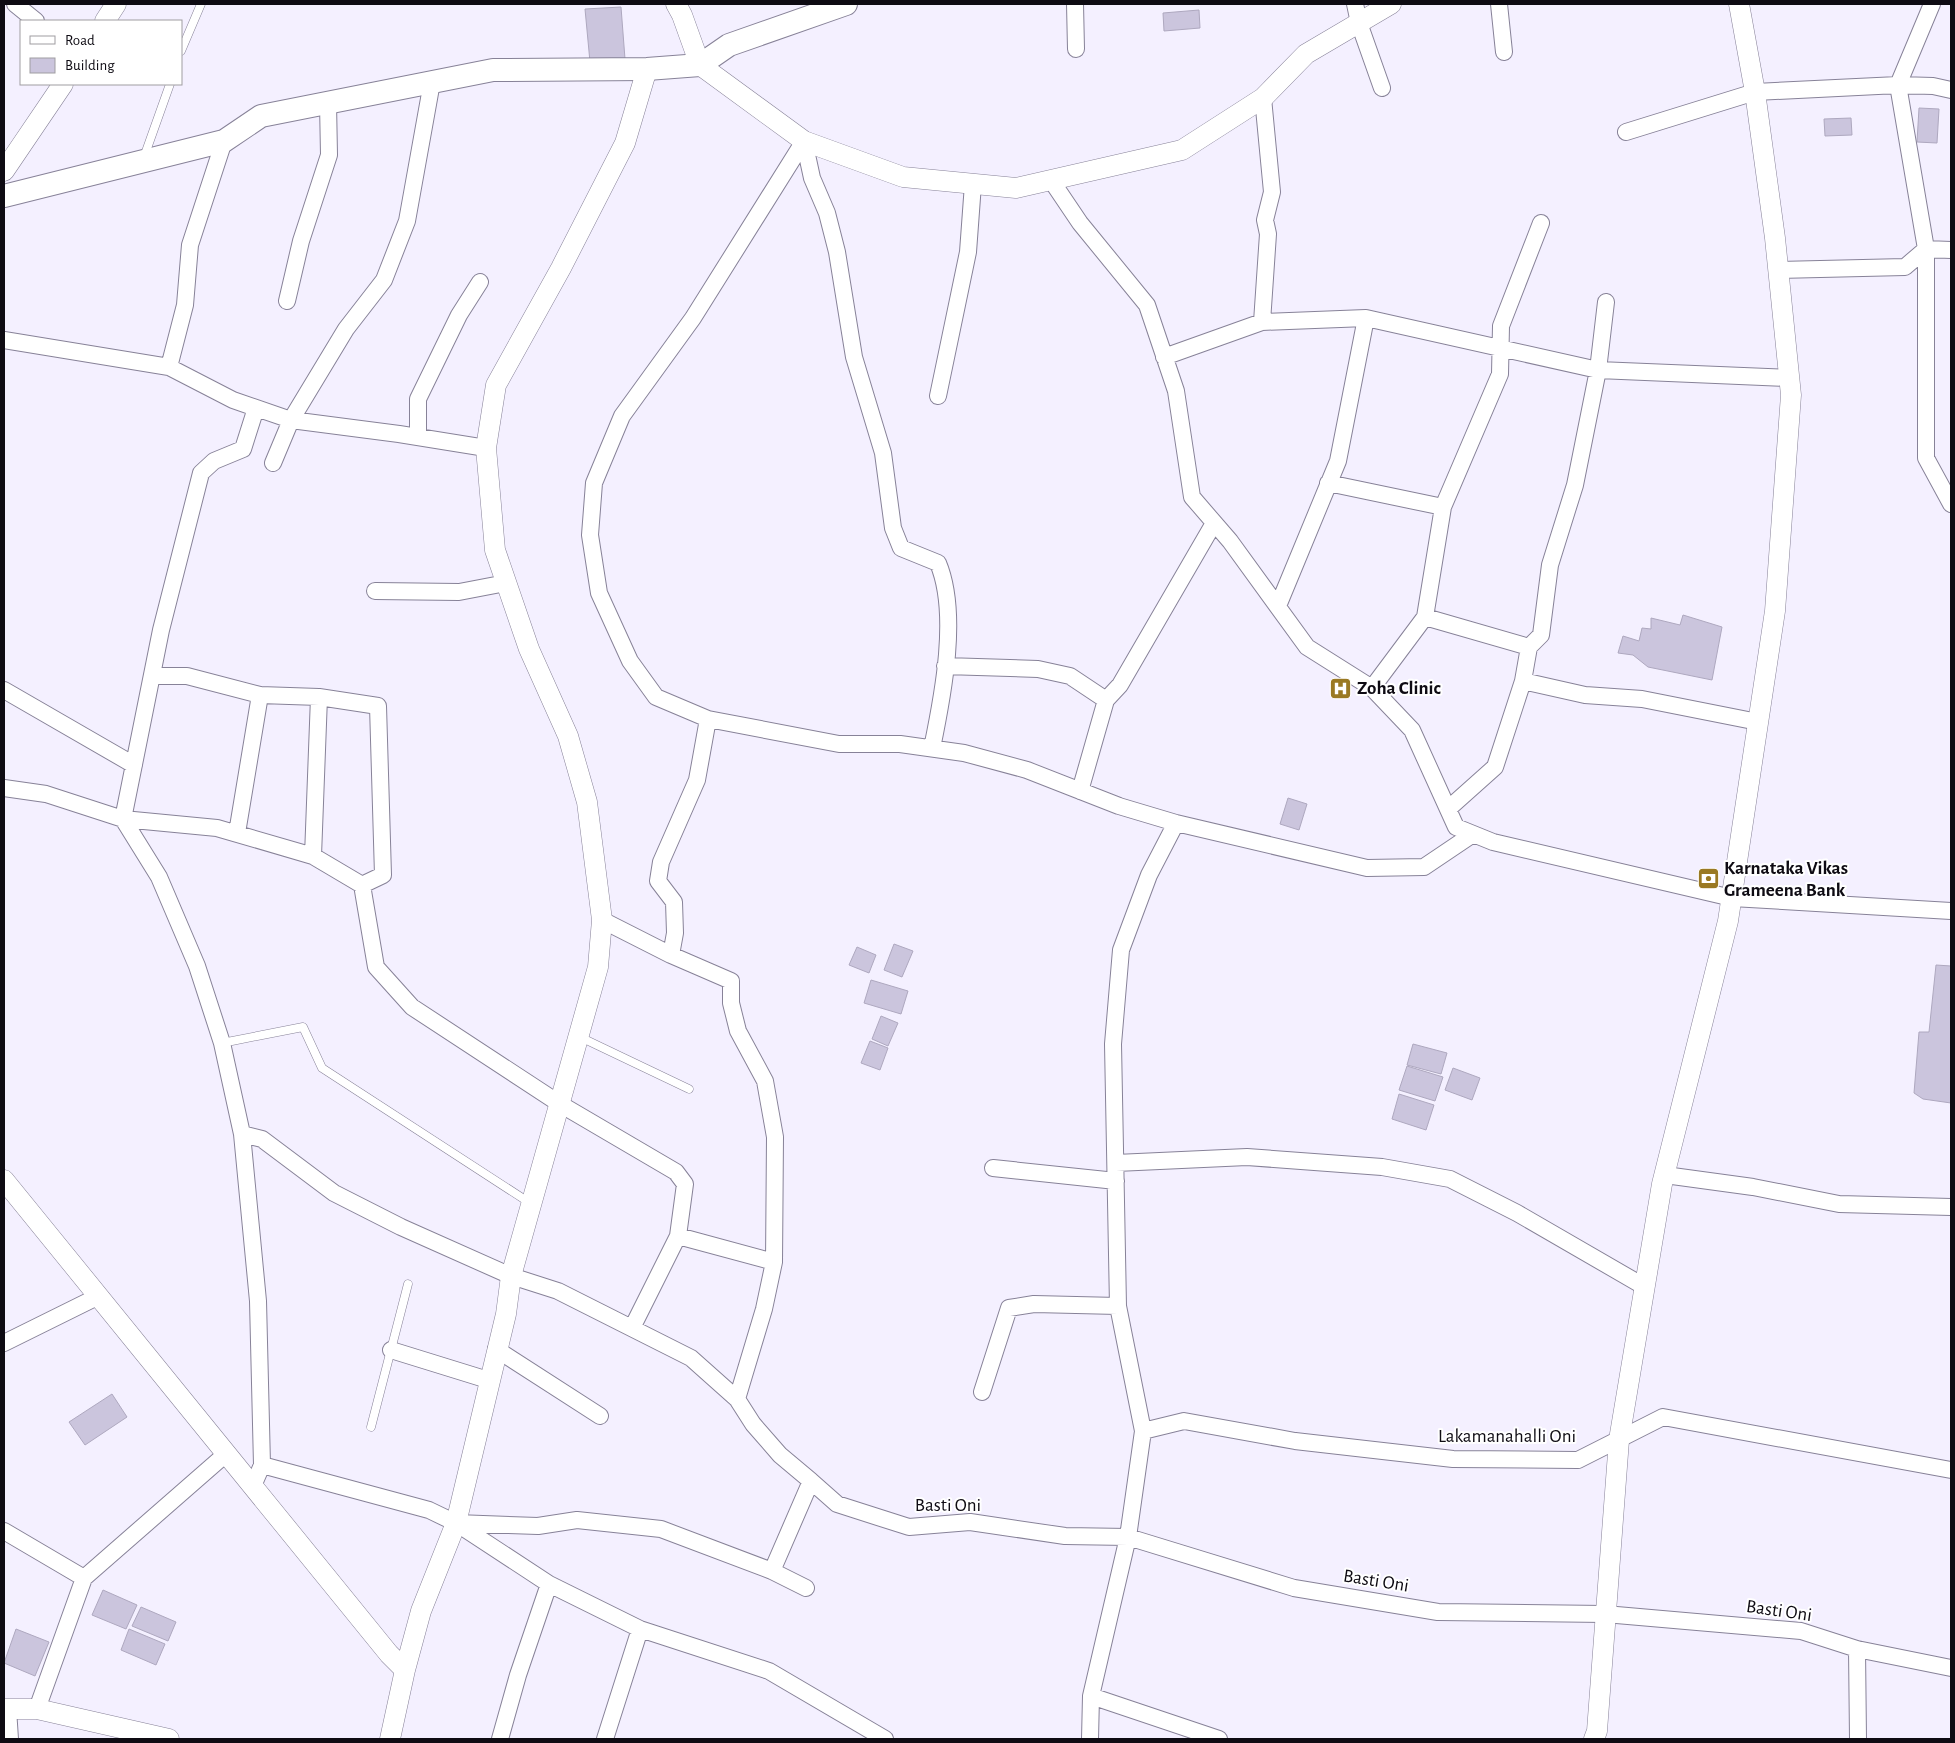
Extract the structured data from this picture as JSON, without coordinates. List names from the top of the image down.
{
  "streets": {
    "street": ["Lakamanahalli Oni", "Basti Oni"]
  },
  "places": {
    "hospital": ["Zoha Clinic"],
    "bank": ["Karnataka Vikas Grameena Bank"]
  },
  "legend": ["Road", "Building"]
}
